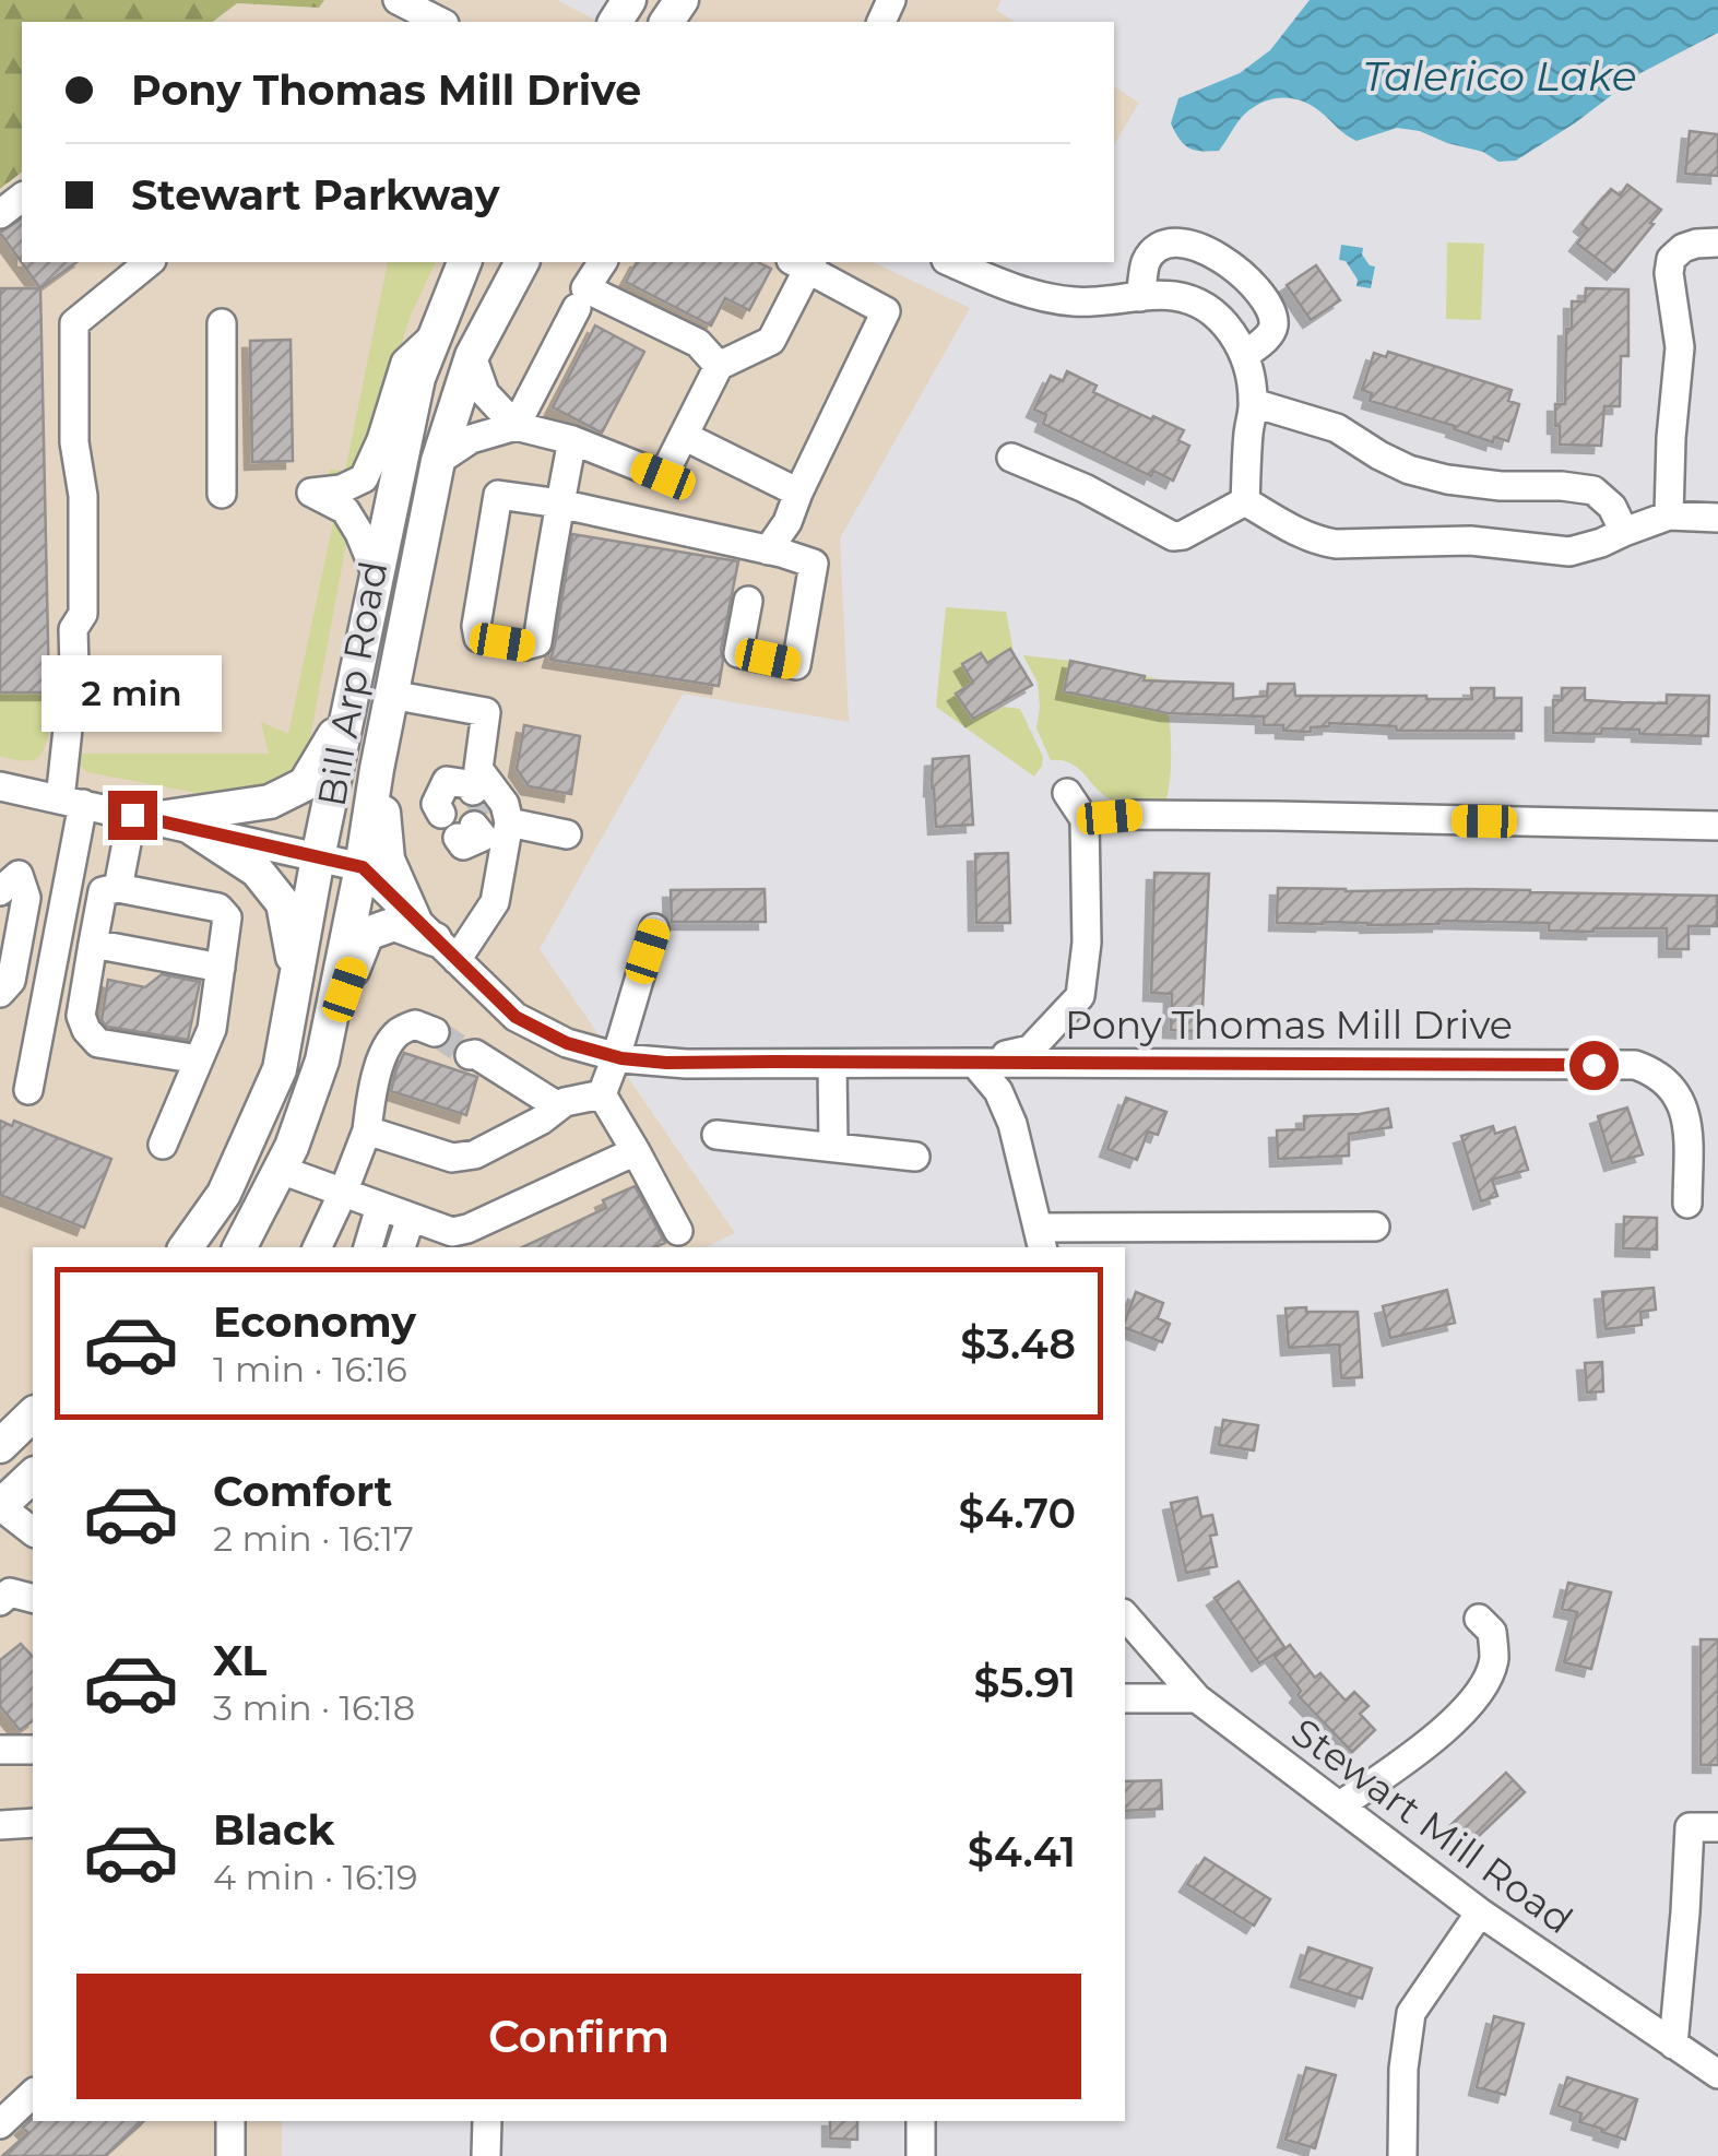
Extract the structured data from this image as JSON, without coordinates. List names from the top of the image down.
{
  "streets": {
    "main road": ["Bill Arp Road"],
    "street": ["Pony Thomas Mill Drive", "Stewart Mill Road"]
  },
  "water": ["Talerico Lake"],
  "page": {
    "banner": ["Pony Thomas Mill Drive", "Stewart Parkway"],
    "bubble": "2 min",
    "list": [
      {
        "name": "Economy",
        "note": "1 min · 16:16",
        "value": "$3.48"
      },
      {
        "name": "Comfort",
        "note": "2 min · 16:17",
        "value": "$4.70"
      },
      {
        "name": "XL",
        "note": "3 min · 16:18",
        "value": "$5.91"
      },
      {
        "name": "Black",
        "note": "4 min · 16:19",
        "value": "$4.41"
      }
    ],
    "buttons": "Confirm"
  }
}
